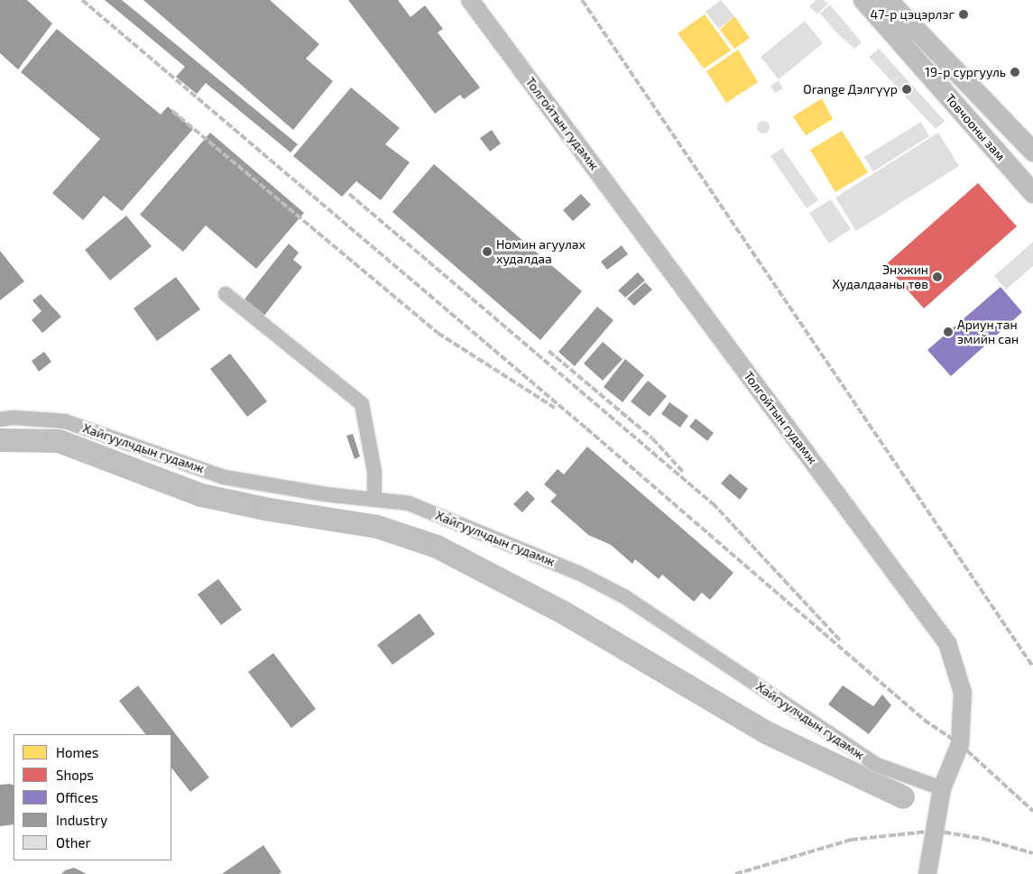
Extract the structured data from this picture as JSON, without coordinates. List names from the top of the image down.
{
  "streets": {
    "highway": ["Товчооны зам"],
    "main road": ["Толгойтын гудамж"],
    "street": ["Хайгуулчдын гудамж"]
  },
  "crossings": [
    ["Толгойтын гудамж", "Хайгуулчдын гудамж"]
  ],
  "places": [
    "47-р цэцэрлэг",
    "19-р сургууль",
    "Orange Дэлгүүр",
    "Номин агуулах худалдаа",
    "Энхжин Худалдааны төв",
    "Ариун тан эмийн сан"
  ],
  "legend": [
    "Homes",
    "Shops",
    "Offices",
    "Industry",
    "Other"
  ]
}
